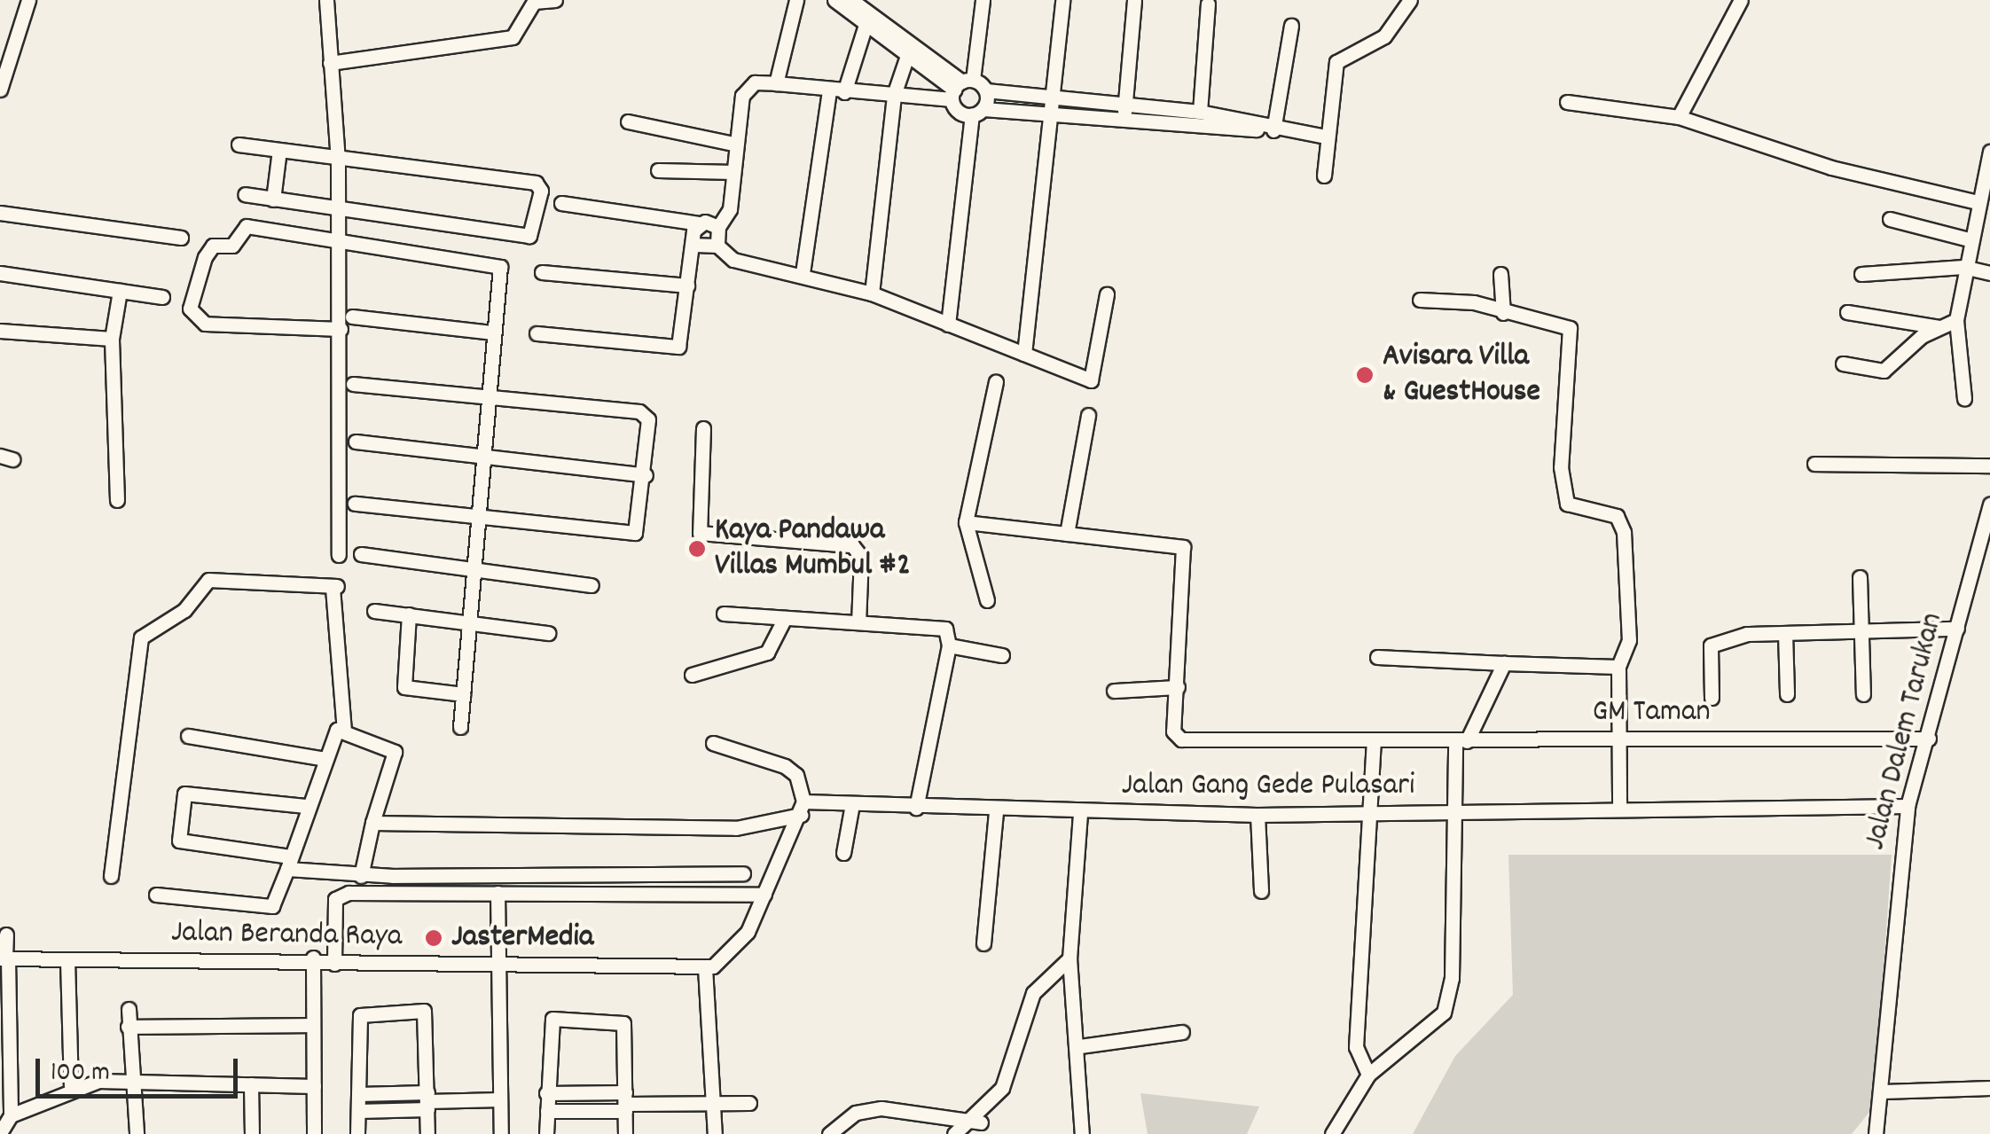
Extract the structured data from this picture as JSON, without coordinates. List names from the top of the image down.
{
  "streets": {
    "street": [
      "GM Taman",
      "Jalan Dalem Tarukan",
      "Jalan Gang Gede Pulasari",
      "Jalan Beranda Raya"
    ]
  },
  "crossings": [
    ["GM Taman", "Jalan Dalem Tarukan"],
    ["Jalan Dalem Tarukan", "Jalan Gang Gede Pulasari"]
  ],
  "places": ["Avisara Villa & GuestHouse", "Kaya Pandawa Villas Mumbul #2", "JasterMedia"],
  "scale_bar": "100 m"
}
